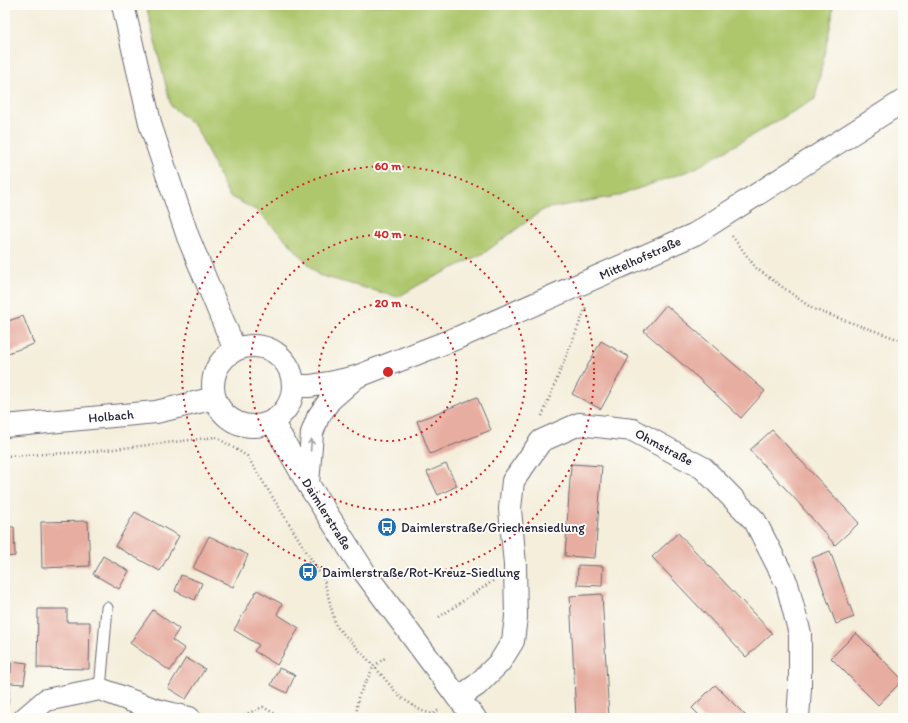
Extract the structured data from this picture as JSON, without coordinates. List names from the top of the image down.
{
  "streets": {
    "street": [
      "Mittelhofstraße",
      "Holbach",
      "Ohmstraße",
      "Daimlerstraße"
    ]
  },
  "crossings": [
    ["Mittelhofstraße", "Holbach"],
    ["Mittelhofstraße", "Daimlerstraße"],
    ["Holbach", "Daimlerstraße"]
  ],
  "places": {
    "bus stop": ["Daimlerstraße/Griechensiedlung", "Daimlerstraße/Rot-Kreuz-Siedlung"]
  },
  "rings": ["60 m", "40 m", "20 m"]
}
